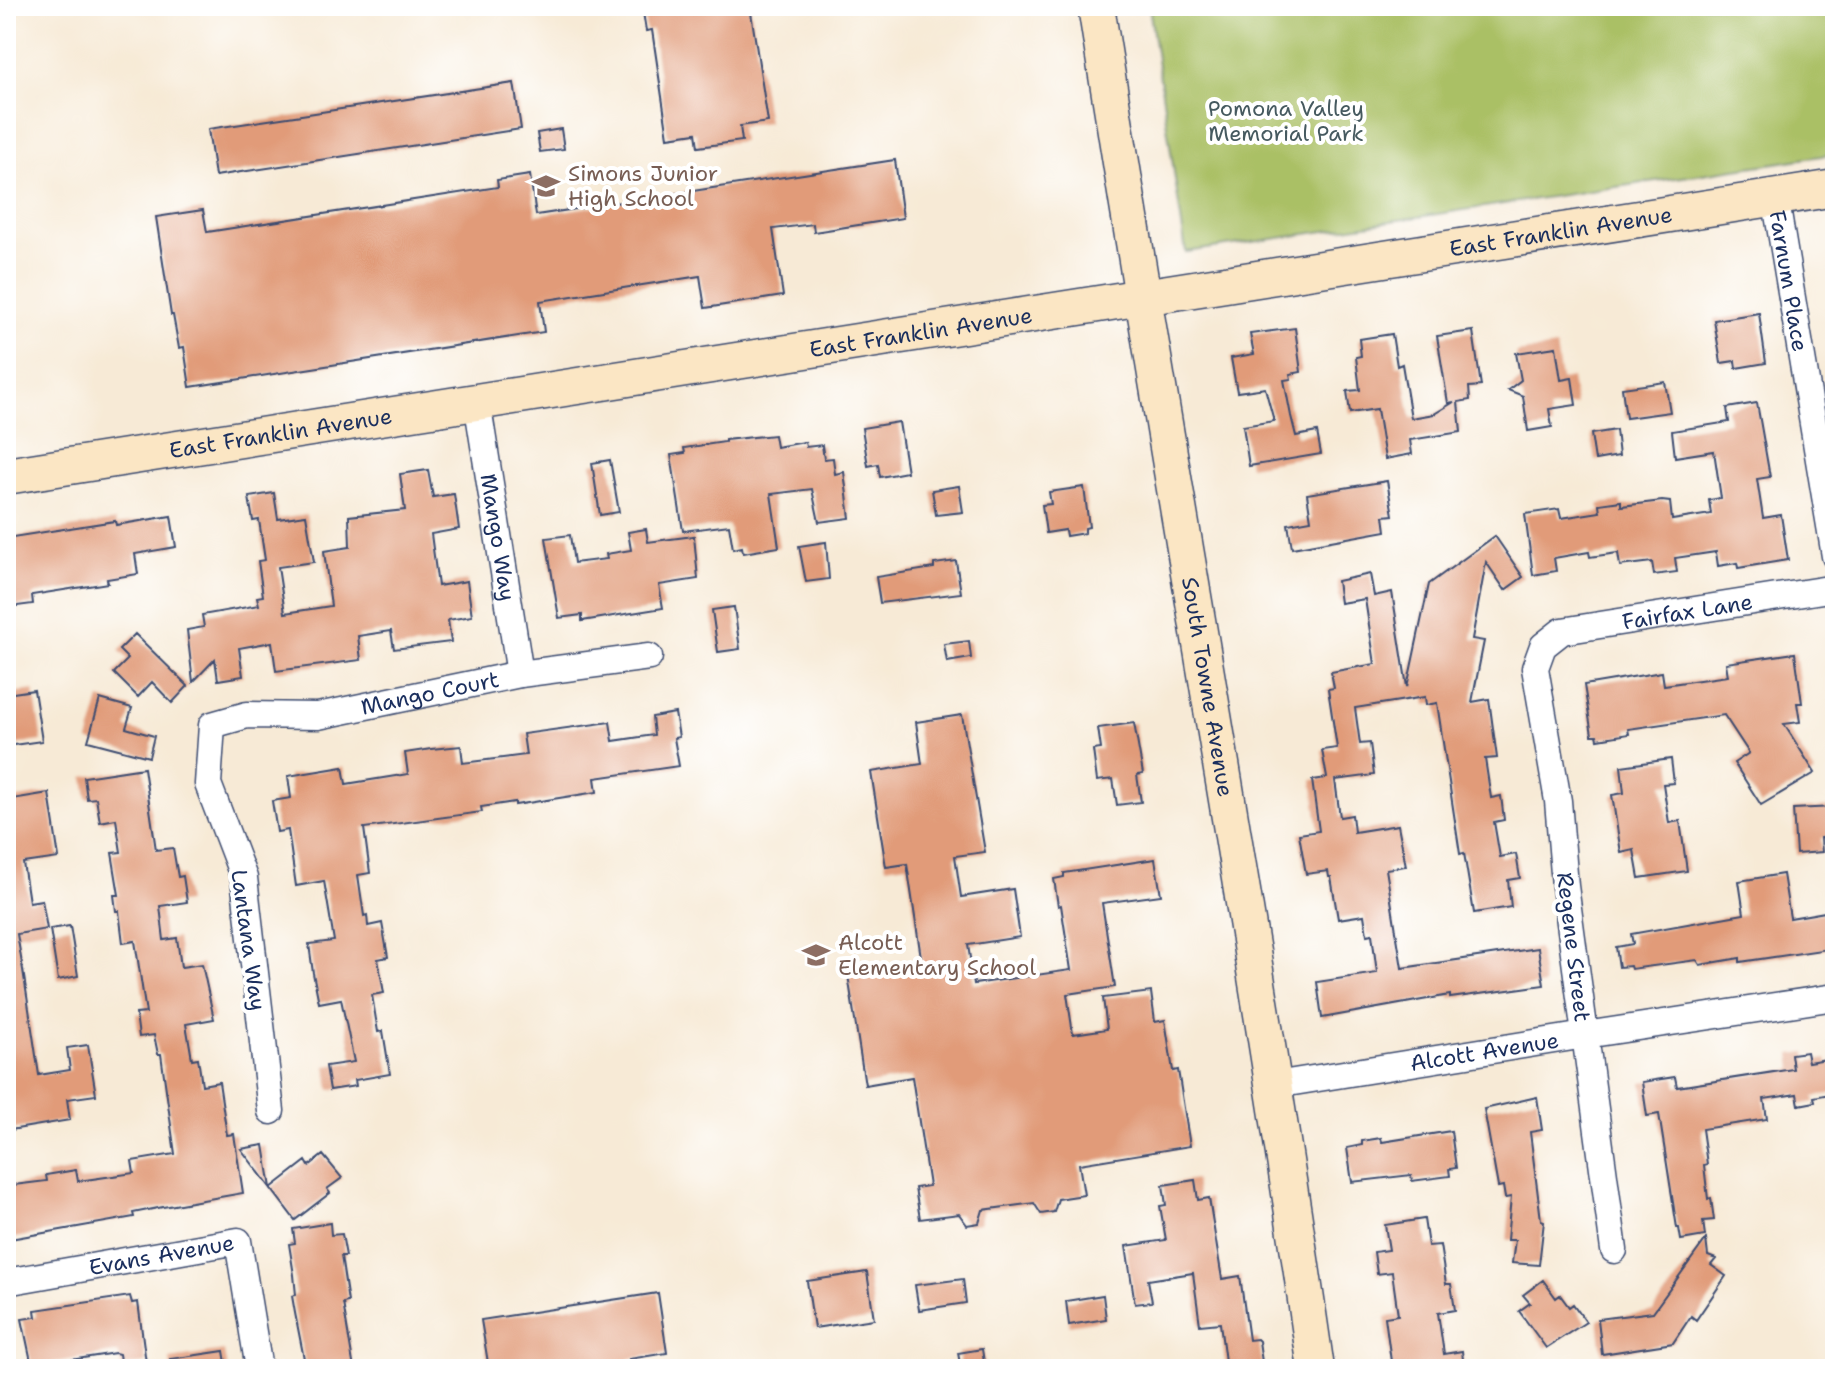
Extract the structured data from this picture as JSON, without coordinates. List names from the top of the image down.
{
  "streets": {
    "street": [
      "East Franklin Avenue",
      "Farnum Place",
      "Mango Way",
      "Fairfax Lane",
      "South Towne Avenue",
      "Mango Court",
      "Lantana Way",
      "Regene Street",
      "Alcott Avenue",
      "Evans Avenue"
    ]
  },
  "crossings": [
    ["East Franklin Avenue", "Farnum Place"],
    ["East Franklin Avenue", "Mango Way"],
    ["East Franklin Avenue", "South Towne Avenue"],
    ["Mango Way", "Mango Court"],
    ["Fairfax Lane", "Regene Street"],
    ["South Towne Avenue", "Alcott Avenue"],
    ["Mango Court", "Lantana Way"],
    ["Regene Street", "Alcott Avenue"]
  ],
  "parks": ["Pomona Valley Memorial Park"],
  "places": {
    "school or university": ["Simons Junior High School", "Alcott Elementary School"]
  }
}
